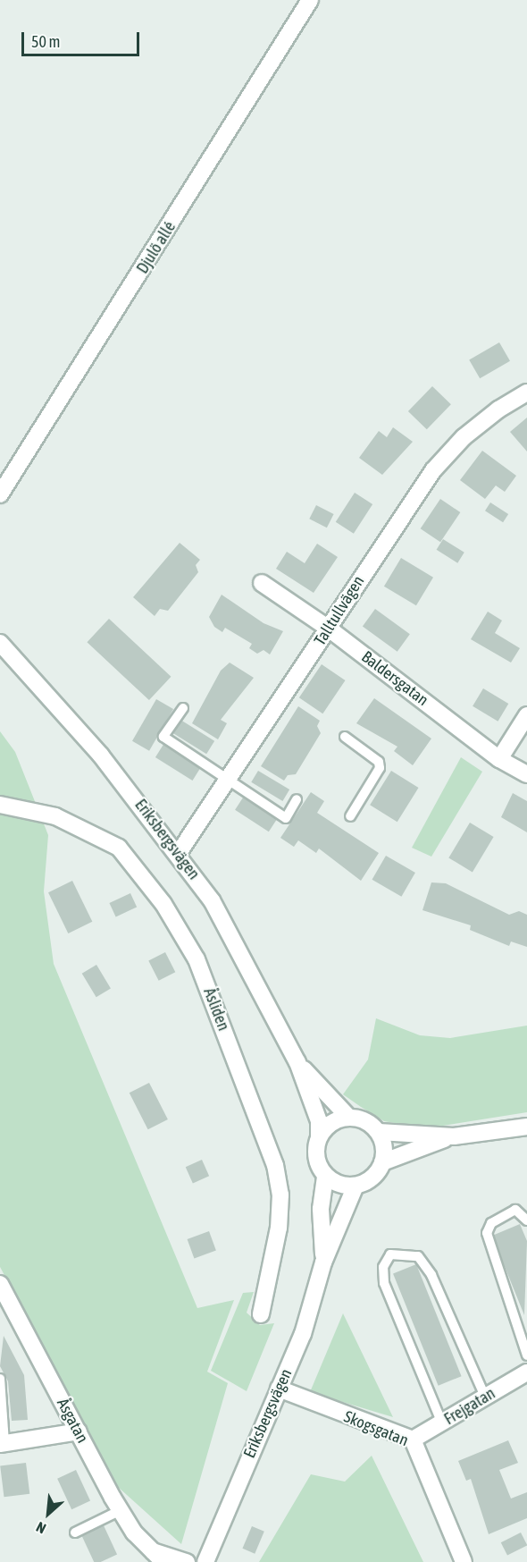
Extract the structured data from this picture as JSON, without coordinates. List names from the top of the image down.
{
  "streets": {
    "street": [
      "Djulö allé",
      "Talltullvägen",
      "Baldersgatan",
      "Eriksbergsvägen",
      "Åsliden",
      "Frejgatan",
      "Åsgatan",
      "Skogsgatan"
    ]
  },
  "crossings": [
    ["Talltullvägen", "Baldersgatan"],
    ["Talltullvägen", "Eriksbergsvägen"],
    ["Eriksbergsvägen", "Skogsgatan"],
    ["Frejgatan", "Skogsgatan"]
  ],
  "scale_bar": "50 m",
  "north": "bottom left"
}
